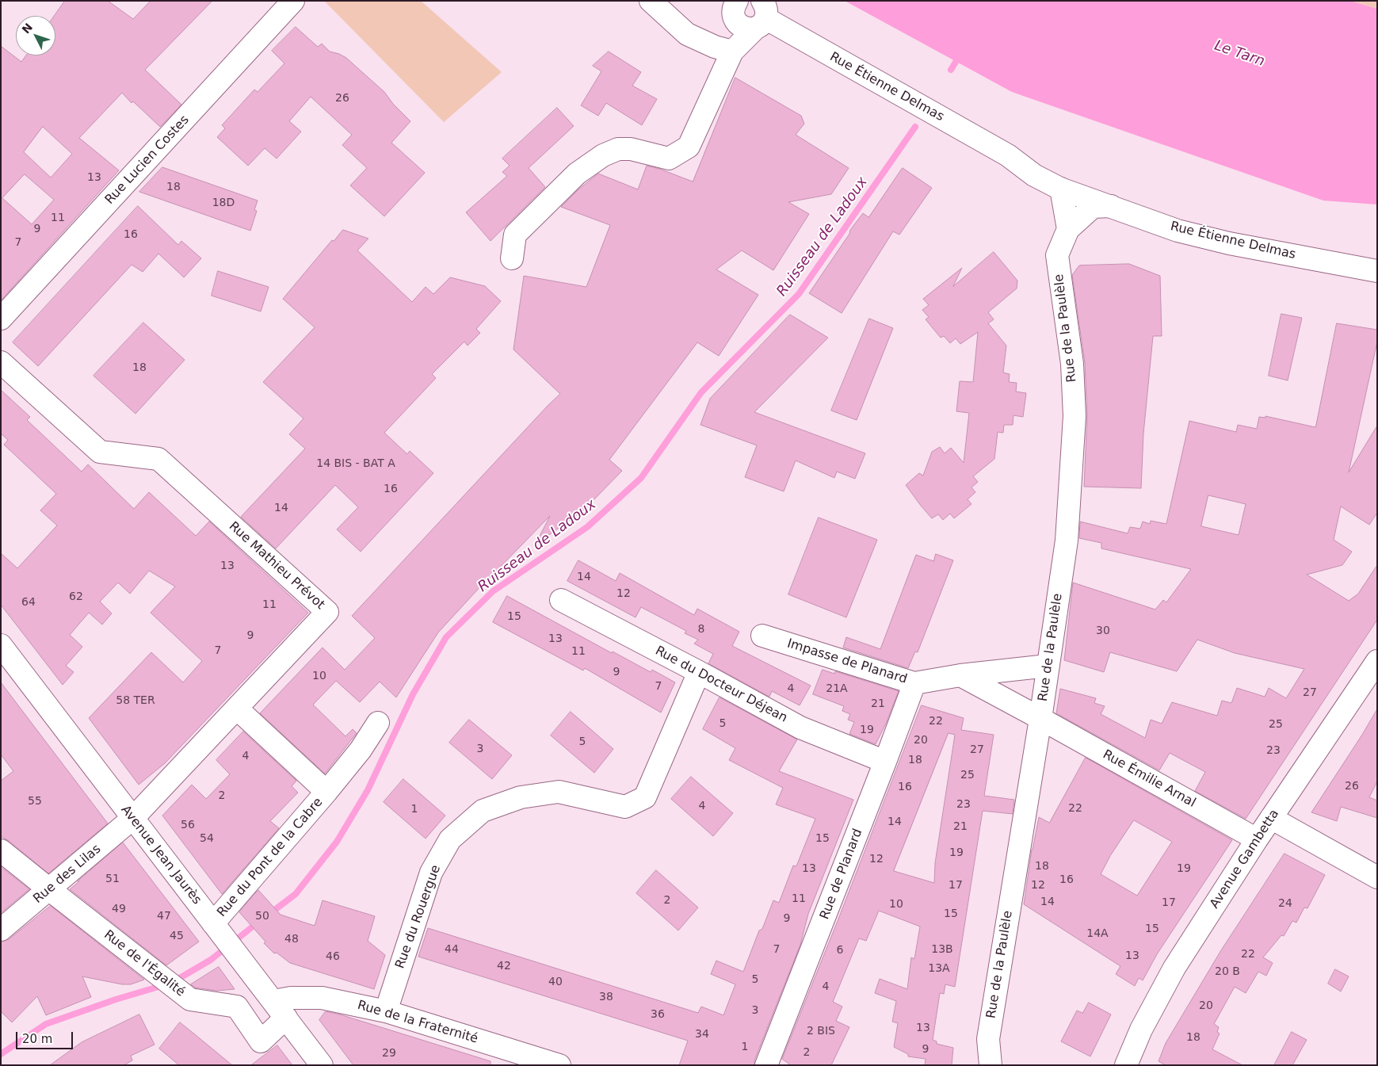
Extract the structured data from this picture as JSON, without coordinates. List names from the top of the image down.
{
  "streets": {
    "street": [
      "Rue Étienne Delmas",
      "Rue Lucien Costes",
      "Rue de la Paulèle",
      "Rue Mathieu Prévot",
      "Impasse de Planard",
      "Rue du Docteur Déjean",
      "Rue Émilie Arnal",
      "Avenue Jean Jaurès",
      "Rue du Pont de la Cabre",
      "Avenue Gambetta",
      "Rue des Lilas",
      "Rue de Planard",
      "Rue du Rouergue",
      "Rue de l'Égalité",
      "Rue de la Fraternité"
    ]
  },
  "crossings": [
    ["Rue Étienne Delmas", "Rue de la Paulèle"],
    ["Rue de la Paulèle", "Impasse de Planard"],
    ["Rue de la Paulèle", "Rue Émilie Arnal"],
    ["Rue Mathieu Prévot", "Avenue Jean Jaurès"],
    ["Rue Mathieu Prévot", "Rue du Pont de la Cabre"],
    ["Rue Mathieu Prévot", "Rue des Lilas"],
    ["Impasse de Planard", "Rue de Planard"],
    ["Rue du Docteur Déjean", "Rue de Planard"],
    ["Rue du Docteur Déjean", "Rue du Rouergue"],
    ["Rue Émilie Arnal", "Avenue Gambetta"],
    ["Avenue Jean Jaurès", "Rue du Pont de la Cabre"],
    ["Avenue Jean Jaurès", "Rue des Lilas"],
    ["Avenue Jean Jaurès", "Rue de l'Égalité"],
    ["Avenue Jean Jaurès", "Rue de la Fraternité"],
    ["Rue des Lilas", "Rue de l'Égalité"],
    ["Rue du Rouergue", "Rue de la Fraternité"],
    ["Rue de l'Égalité", "Rue de la Fraternité"]
  ],
  "water": ["Le Tarn", "Ruisseau de Ladoux"],
  "house_numbers": [
    "26",
    "13",
    "18",
    "18D",
    "11",
    "9",
    "16",
    "7",
    "18",
    "14 BIS - BAT A",
    "16",
    "14",
    "13",
    "14",
    "12",
    "62",
    "64",
    "11",
    "15",
    "8",
    "30",
    "9",
    "13",
    "7",
    "11",
    "9",
    "10",
    "7",
    "4",
    "21A",
    "27",
    "58 TER",
    "21",
    "22",
    "5",
    "25",
    "19",
    "20",
    "5",
    "3",
    "27",
    "23",
    "4",
    "18",
    "25",
    "26",
    "16",
    "2",
    "55",
    "23",
    "4",
    "22",
    "1",
    "14",
    "56",
    "21",
    "54",
    "15",
    "19",
    "12",
    "18",
    "13",
    "19",
    "51",
    "16",
    "17",
    "12",
    "11",
    "2",
    "14",
    "17",
    "24",
    "10",
    "49",
    "15",
    "47",
    "50",
    "9",
    "15",
    "14A",
    "45",
    "48",
    "44",
    "7",
    "13B",
    "6",
    "22",
    "13",
    "46",
    "42",
    "13A",
    "20 B",
    "5",
    "40",
    "4",
    "38",
    "20",
    "3",
    "36",
    "13",
    "2 BIS",
    "34",
    "18",
    "1",
    "9",
    "2",
    "29"
  ],
  "scale_bar": "20 m",
  "north": "top left"
}
